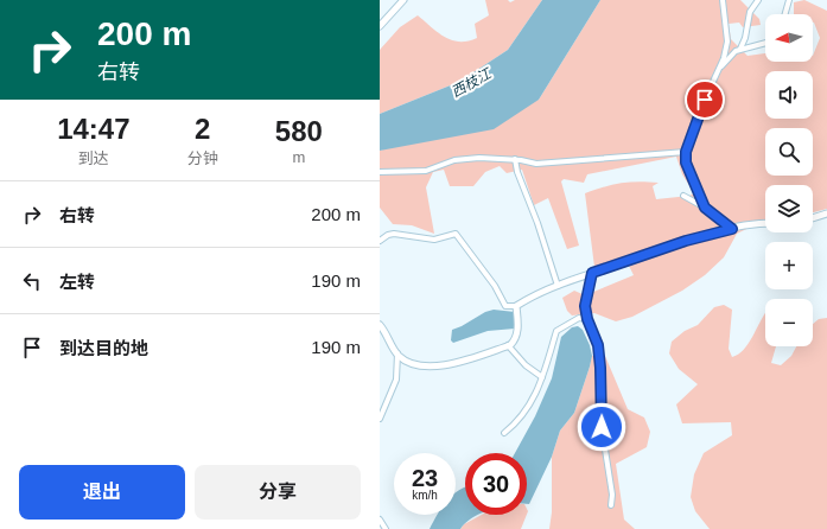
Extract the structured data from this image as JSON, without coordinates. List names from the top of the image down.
{
  "water": ["西枝江"],
  "north": "left",
  "page": {
    "turn": ["200 m", "右转"],
    "map_buttons": ["+", "−"],
    "eta": [
      "14:47",
      "到达",
      "2",
      "分钟",
      "580",
      "m"
    ],
    "list": [
      {
        "name": "右转",
        "value": "200 m"
      },
      {
        "name": "左转",
        "value": "190 m"
      },
      {
        "name": "到达目的地",
        "value": "190 m"
      }
    ],
    "speed": "23 km/h",
    "limit": "30",
    "buttons": ["退出", "分享"]
  }
}
